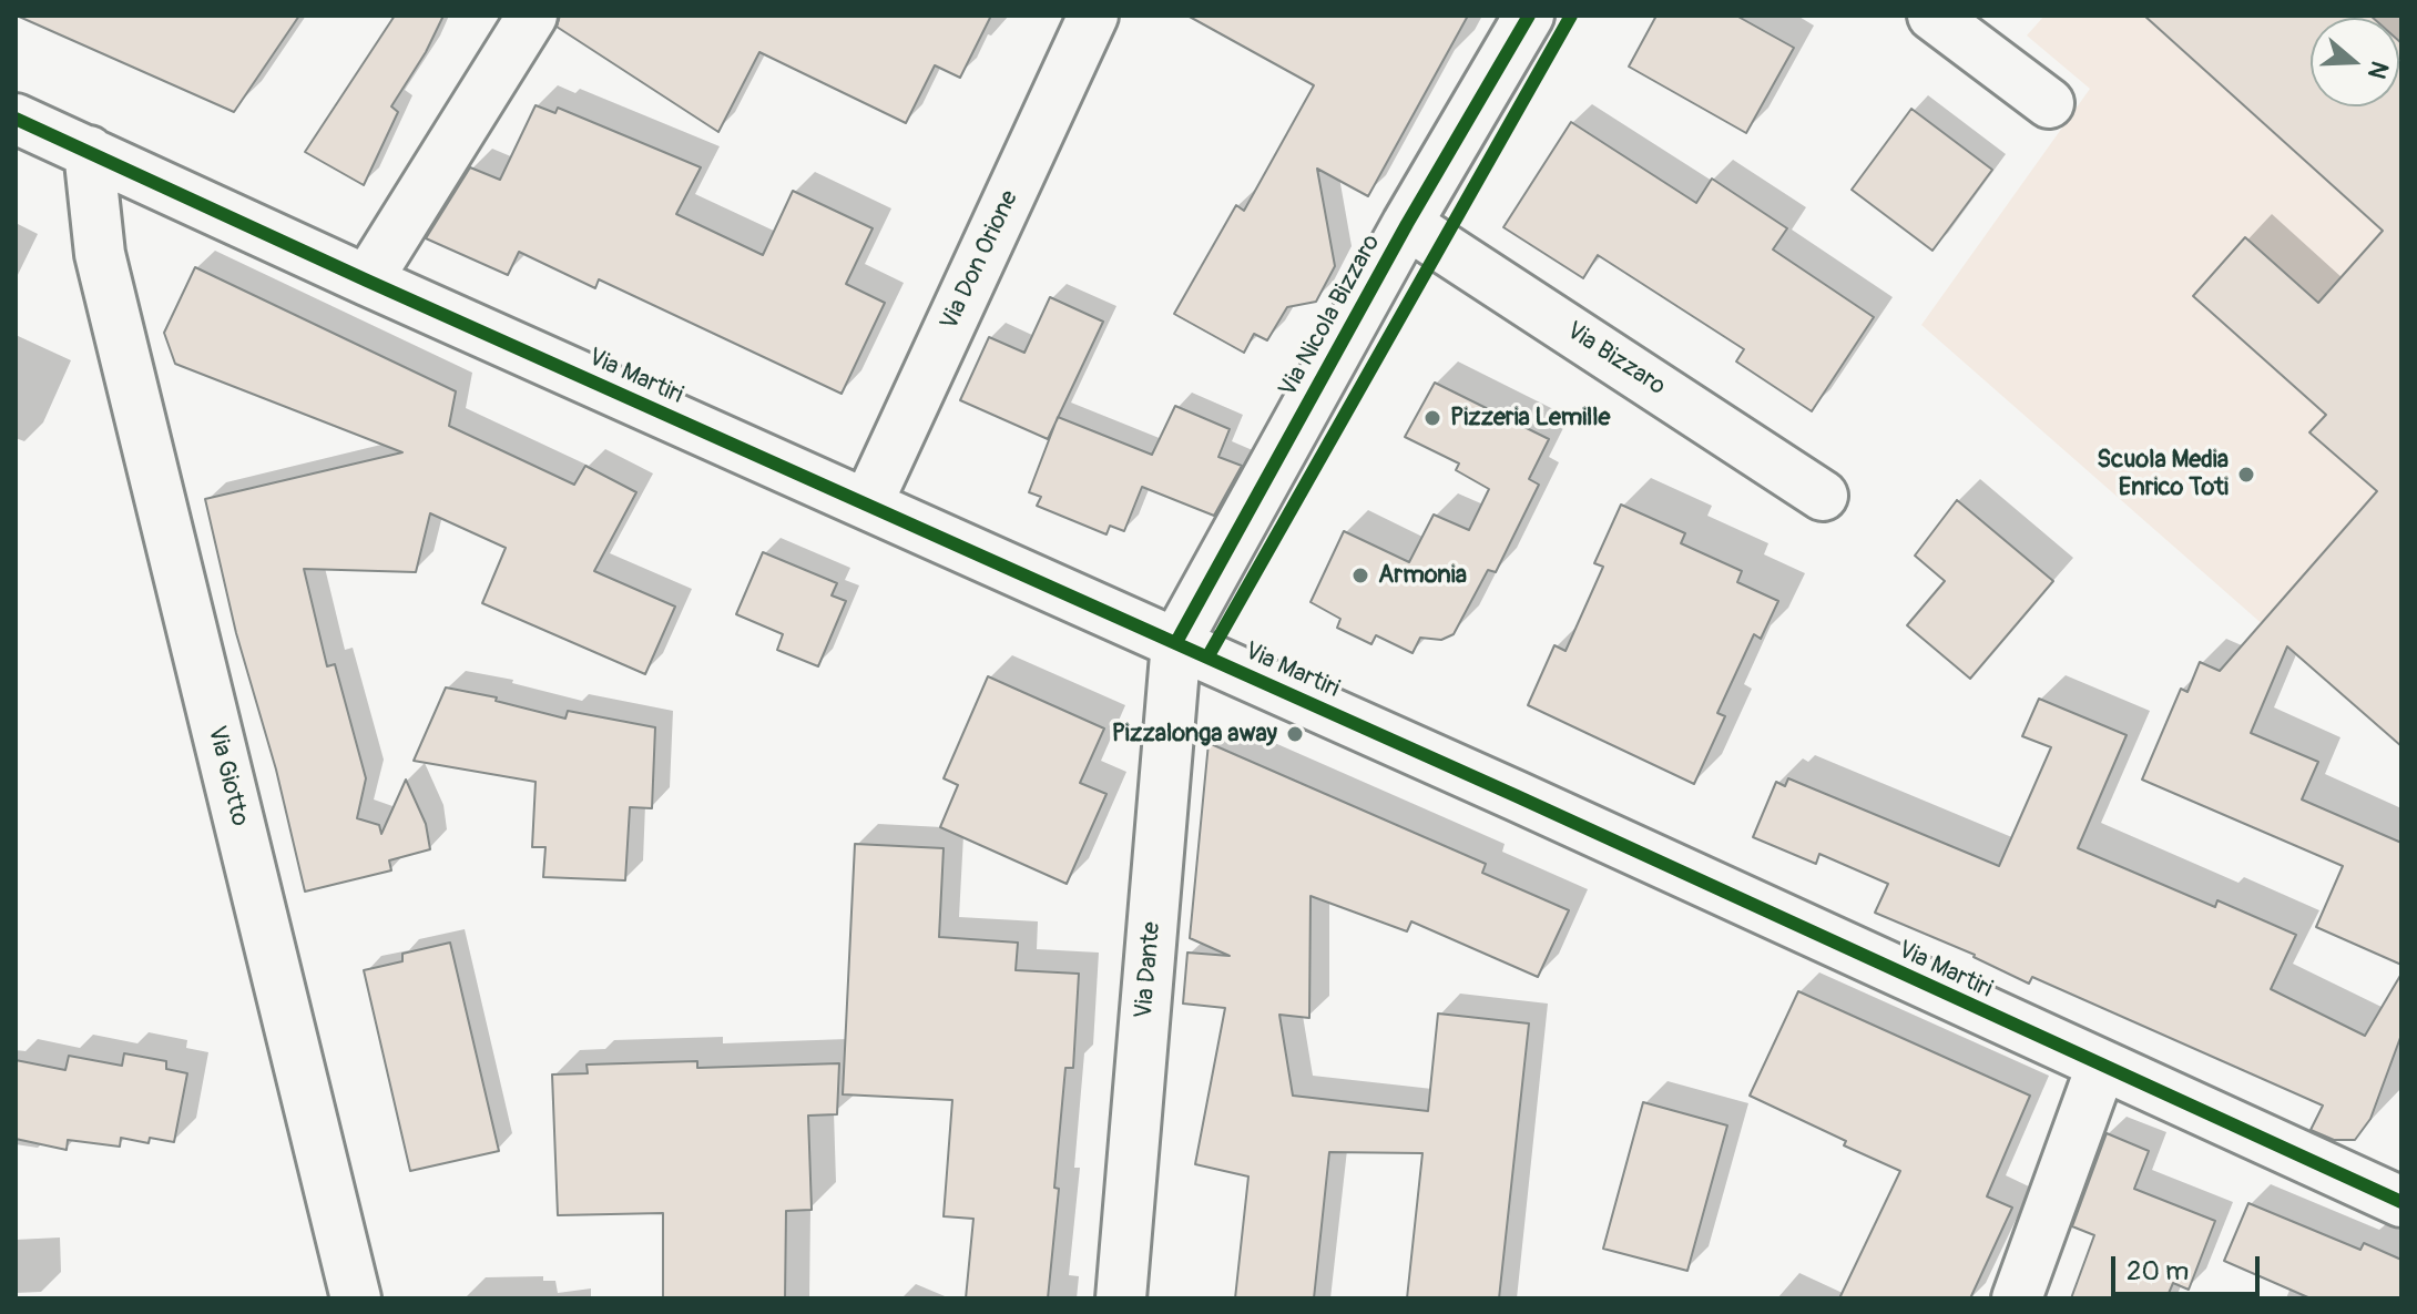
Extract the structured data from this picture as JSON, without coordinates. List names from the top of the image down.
{
  "streets": {
    "street": [
      "Via Don Orione",
      "Via Nicola Bizzaro",
      "Via Bizzaro",
      "Via Martiri",
      "Via Giotto",
      "Via Dante"
    ]
  },
  "crossings": [
    ["Via Don Orione", "Via Martiri"],
    ["Via Nicola Bizzaro", "Via Bizzaro"],
    ["Via Nicola Bizzaro", "Via Martiri"],
    ["Via Nicola Bizzaro", "Via Dante"],
    ["Via Martiri", "Via Giotto"],
    ["Via Martiri", "Via Dante"]
  ],
  "places": [
    "Pizzeria Lemille",
    "Scuola Media Enrico Toti",
    "Armonia",
    "Pizzalonga away"
  ],
  "scale_bar": "20 m",
  "north": "right"
}
